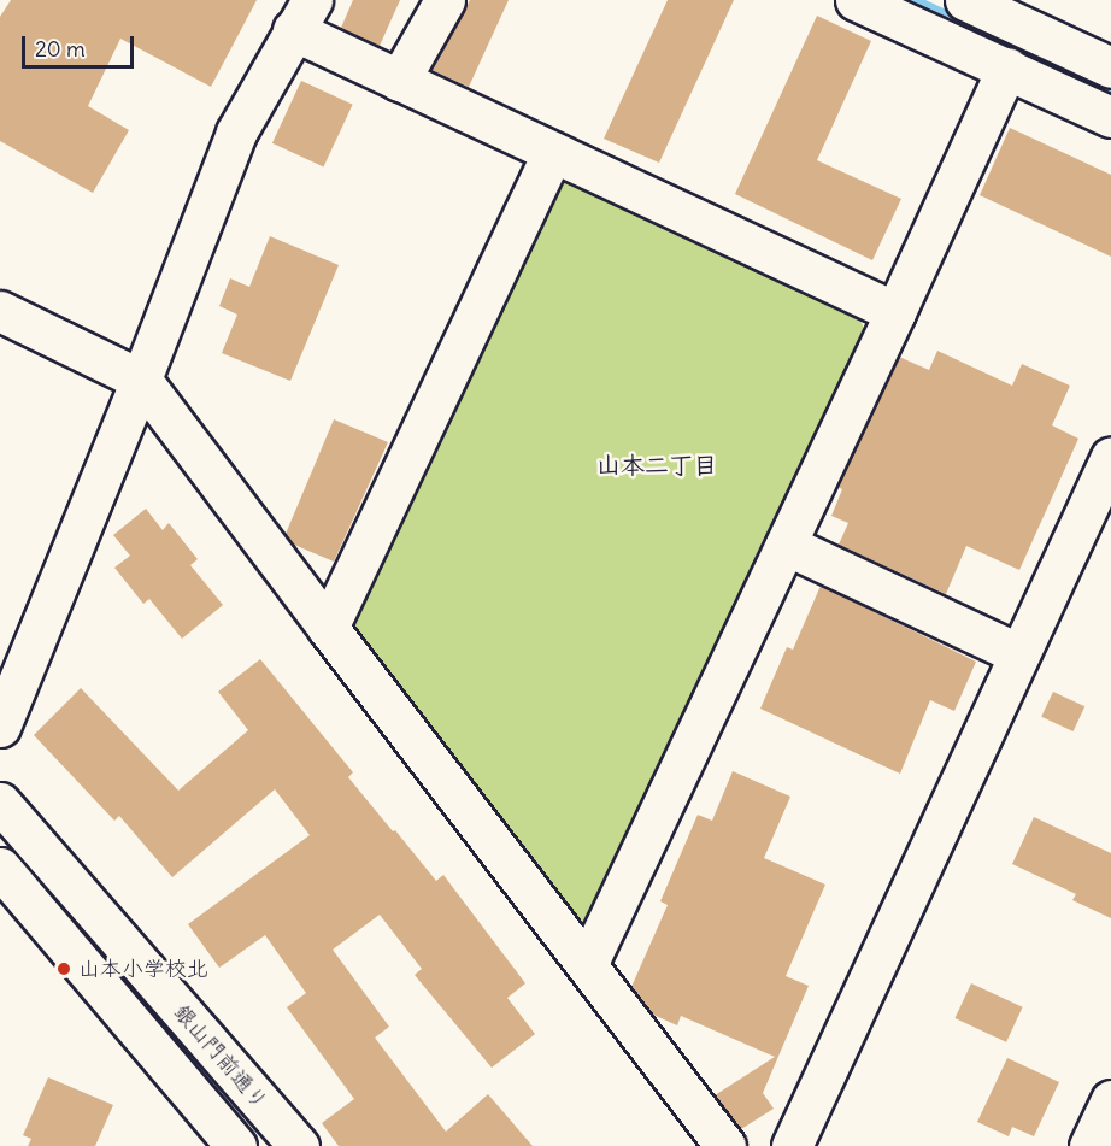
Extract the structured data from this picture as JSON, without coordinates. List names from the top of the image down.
{
  "streets": {
    "street": ["銀山門前通り"]
  },
  "districts": ["山本二丁目"],
  "places": ["山本小学校北"],
  "scale_bar": "20 m"
}
